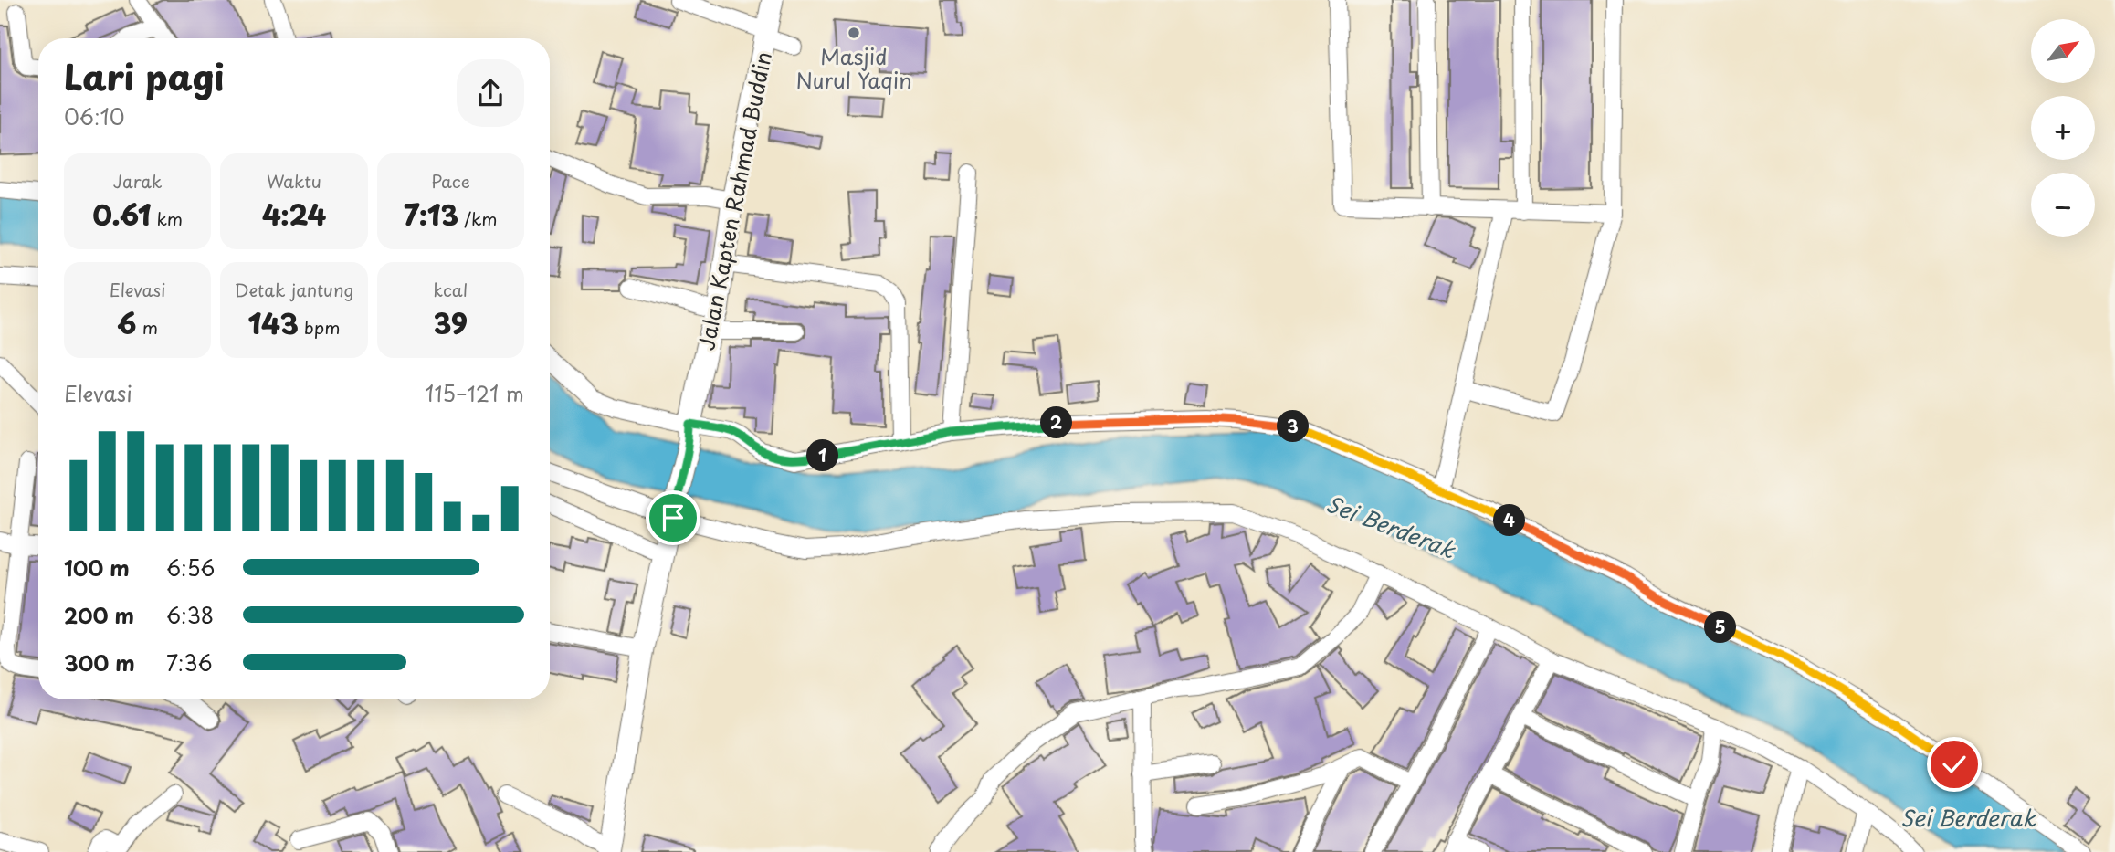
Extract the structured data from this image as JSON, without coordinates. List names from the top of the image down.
{
  "streets": {
    "main road": ["Jalan Kapten Rahmad Buddin"]
  },
  "water": ["Sei Berderak"],
  "places": ["Masjid Nurul Yaqin"],
  "north": "top right",
  "page": {
    "map_buttons": ["+", "−"],
    "heading": ["Lari pagi", "06:10"],
    "stats": [
      ["Jarak", "0.61 km"],
      ["Waktu", "4:24"],
      ["Pace", "7:13 /km"],
      ["Elevasi", "6 m"],
      ["Detak jantung", "143 bpm"],
      ["kcal", "39"]
    ],
    "chart": ["Elevasi", "115–121 m"],
    "pins": [
      "2",
      "3",
      "1",
      "4",
      "5"
    ],
    "list": [
      {
        "name": "100 m",
        "note": "6:56"
      },
      {
        "name": "200 m",
        "note": "6:38"
      },
      {
        "name": "300 m",
        "note": "7:36"
      }
    ]
  }
}
